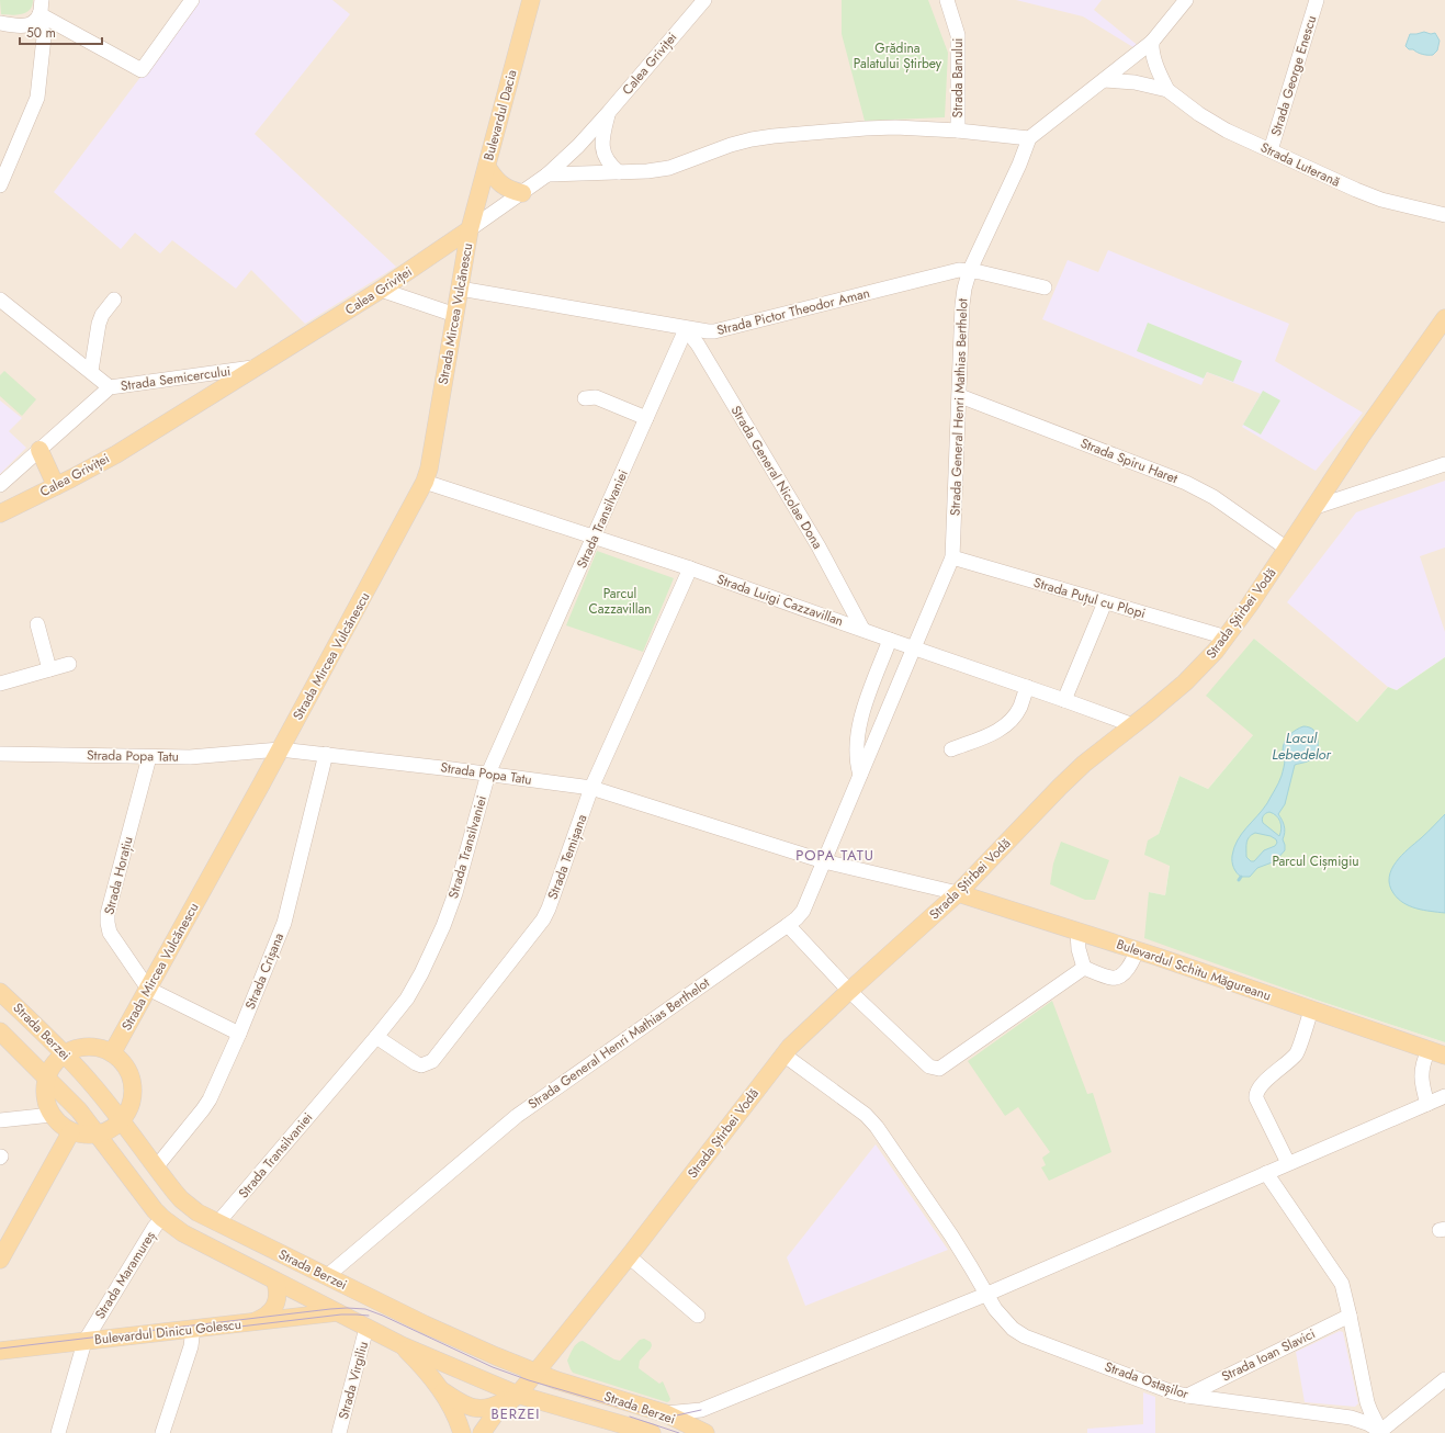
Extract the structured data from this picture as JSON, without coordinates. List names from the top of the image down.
{
  "streets": {
    "main road": [
      "Calea Griviței",
      "Bulevardul Dacia",
      "Strada Mircea Vulcănescu",
      "Strada Știrbei Vodă",
      "Bulevardul Schitu Măgureanu",
      "Strada Berzei",
      "Bulevardul Dinicu Golescu"
    ],
    "street": [
      "Strada George Enescu",
      "Strada Banului",
      "Strada Luterană",
      "Strada Pictor Theodor Aman",
      "Strada Semicercului",
      "Strada General Henri Mathias Berthelot",
      "Strada Spiru Haret",
      "Strada General Nicolae Dona",
      "Strada Transilvaniei",
      "Strada Puțul cu Plopi",
      "Strada Luigi Cazzavillan",
      "Strada Popa Tatu",
      "Strada Temișana",
      "Strada Horațiu",
      "Strada Crișana",
      "Strada Maramureș",
      "Strada Ioan Slavici",
      "Strada Virgiliu",
      "Strada Ostașilor"
    ]
  },
  "crossings": [
    ["Calea Griviței", "Bulevardul Dacia"],
    ["Calea Griviței", "Strada Mircea Vulcănescu"],
    ["Calea Griviței", "Strada Semicercului"],
    ["Strada George Enescu", "Strada Luterană"],
    ["Bulevardul Dacia", "Strada Mircea Vulcănescu"],
    ["Strada Pictor Theodor Aman", "Strada Mircea Vulcănescu"],
    ["Strada Pictor Theodor Aman", "Strada General Henri Mathias Berthelot"],
    ["Strada Pictor Theodor Aman", "Strada General Nicolae Dona"],
    ["Strada Pictor Theodor Aman", "Strada Transilvaniei"],
    ["Strada Mircea Vulcănescu", "Strada Luigi Cazzavillan"],
    ["Strada Mircea Vulcănescu", "Strada Popa Tatu"],
    ["Strada Mircea Vulcănescu", "Strada Horațiu"],
    ["Strada General Henri Mathias Berthelot", "Strada Spiru Haret"],
    ["Strada General Henri Mathias Berthelot", "Strada Puțul cu Plopi"],
    ["Strada General Henri Mathias Berthelot", "Strada Luigi Cazzavillan"],
    ["Strada General Henri Mathias Berthelot", "Strada Popa Tatu"],
    ["Strada General Henri Mathias Berthelot", "Strada Berzei"],
    ["Strada Spiru Haret", "Strada Știrbei Vodă"],
    ["Strada General Nicolae Dona", "Strada Transilvaniei"],
    ["Strada General Nicolae Dona", "Strada Luigi Cazzavillan"],
    ["Strada Transilvaniei", "Strada Luigi Cazzavillan"],
    ["Strada Transilvaniei", "Strada Popa Tatu"],
    ["Strada Transilvaniei", "Strada Temișana"],
    ["Strada Transilvaniei", "Strada Berzei"],
    ["Strada Puțul cu Plopi", "Strada Știrbei Vodă"],
    ["Strada Luigi Cazzavillan", "Strada Știrbei Vodă"],
    ["Strada Luigi Cazzavillan", "Strada Temișana"],
    ["Strada Știrbei Vodă", "Strada Popa Tatu"],
    ["Strada Știrbei Vodă", "Bulevardul Schitu Măgureanu"],
    ["Strada Știrbei Vodă", "Strada Berzei"],
    ["Strada Știrbei Vodă", "Strada Ostașilor"],
    ["Strada Popa Tatu", "Strada Temișana"],
    ["Strada Popa Tatu", "Strada Horațiu"],
    ["Strada Popa Tatu", "Bulevardul Schitu Măgureanu"],
    ["Strada Popa Tatu", "Strada Crișana"],
    ["Strada Horațiu", "Strada Crișana"],
    ["Strada Crișana", "Strada Berzei"],
    ["Strada Berzei", "Strada Maramureș"],
    ["Strada Berzei", "Bulevardul Dinicu Golescu"],
    ["Strada Berzei", "Strada Virgiliu"],
    ["Strada Maramureș", "Bulevardul Dinicu Golescu"],
    ["Strada Ioan Slavici", "Strada Ostașilor"]
  ],
  "districts": ["POPA TATU", "BERZEI"],
  "water": ["Lacul Lebedelor"],
  "parks": ["Grădina Palatului Știrbey", "Parcul Cazzavillan", "Parcul Cișmigiu"],
  "scale_bar": "50 m"
}
